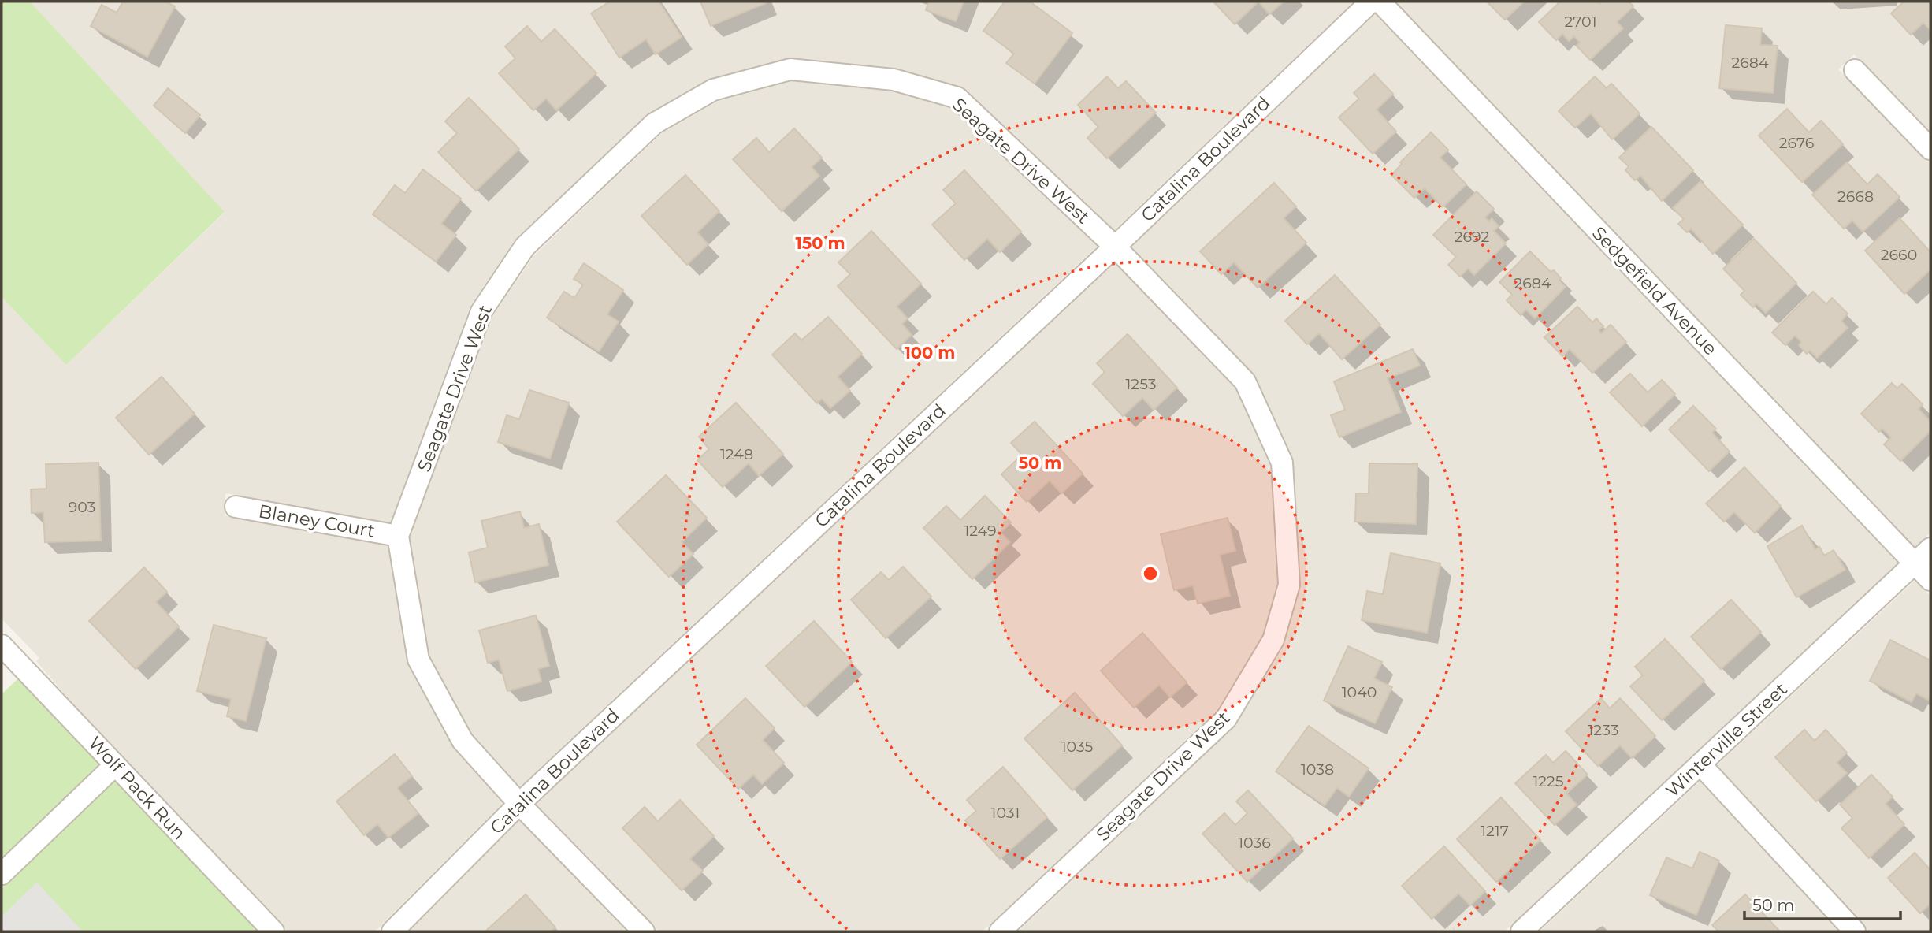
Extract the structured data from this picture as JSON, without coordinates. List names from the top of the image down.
{
  "streets": {
    "street": [
      "Catalina Boulevard",
      "Seagate Drive West",
      "Sedgefield Avenue",
      "Blaney Court",
      "Winterville Street",
      "Wolf Pack Run"
    ]
  },
  "crossings": [
    ["Catalina Boulevard", "Seagate Drive West"],
    ["Seagate Drive West", "Blaney Court"],
    ["Sedgefield Avenue", "Winterville Street"]
  ],
  "house_numbers": [
    "2701",
    "2684",
    "2676",
    "2668",
    "2692",
    "2660",
    "2684",
    "1253",
    "1248",
    "903",
    "1249",
    "1040",
    "1233",
    "1035",
    "1038",
    "1225",
    "1031",
    "1217",
    "1036"
  ],
  "scale_bar": "50 m",
  "rings": ["150 m", "100 m", "50 m"]
}
